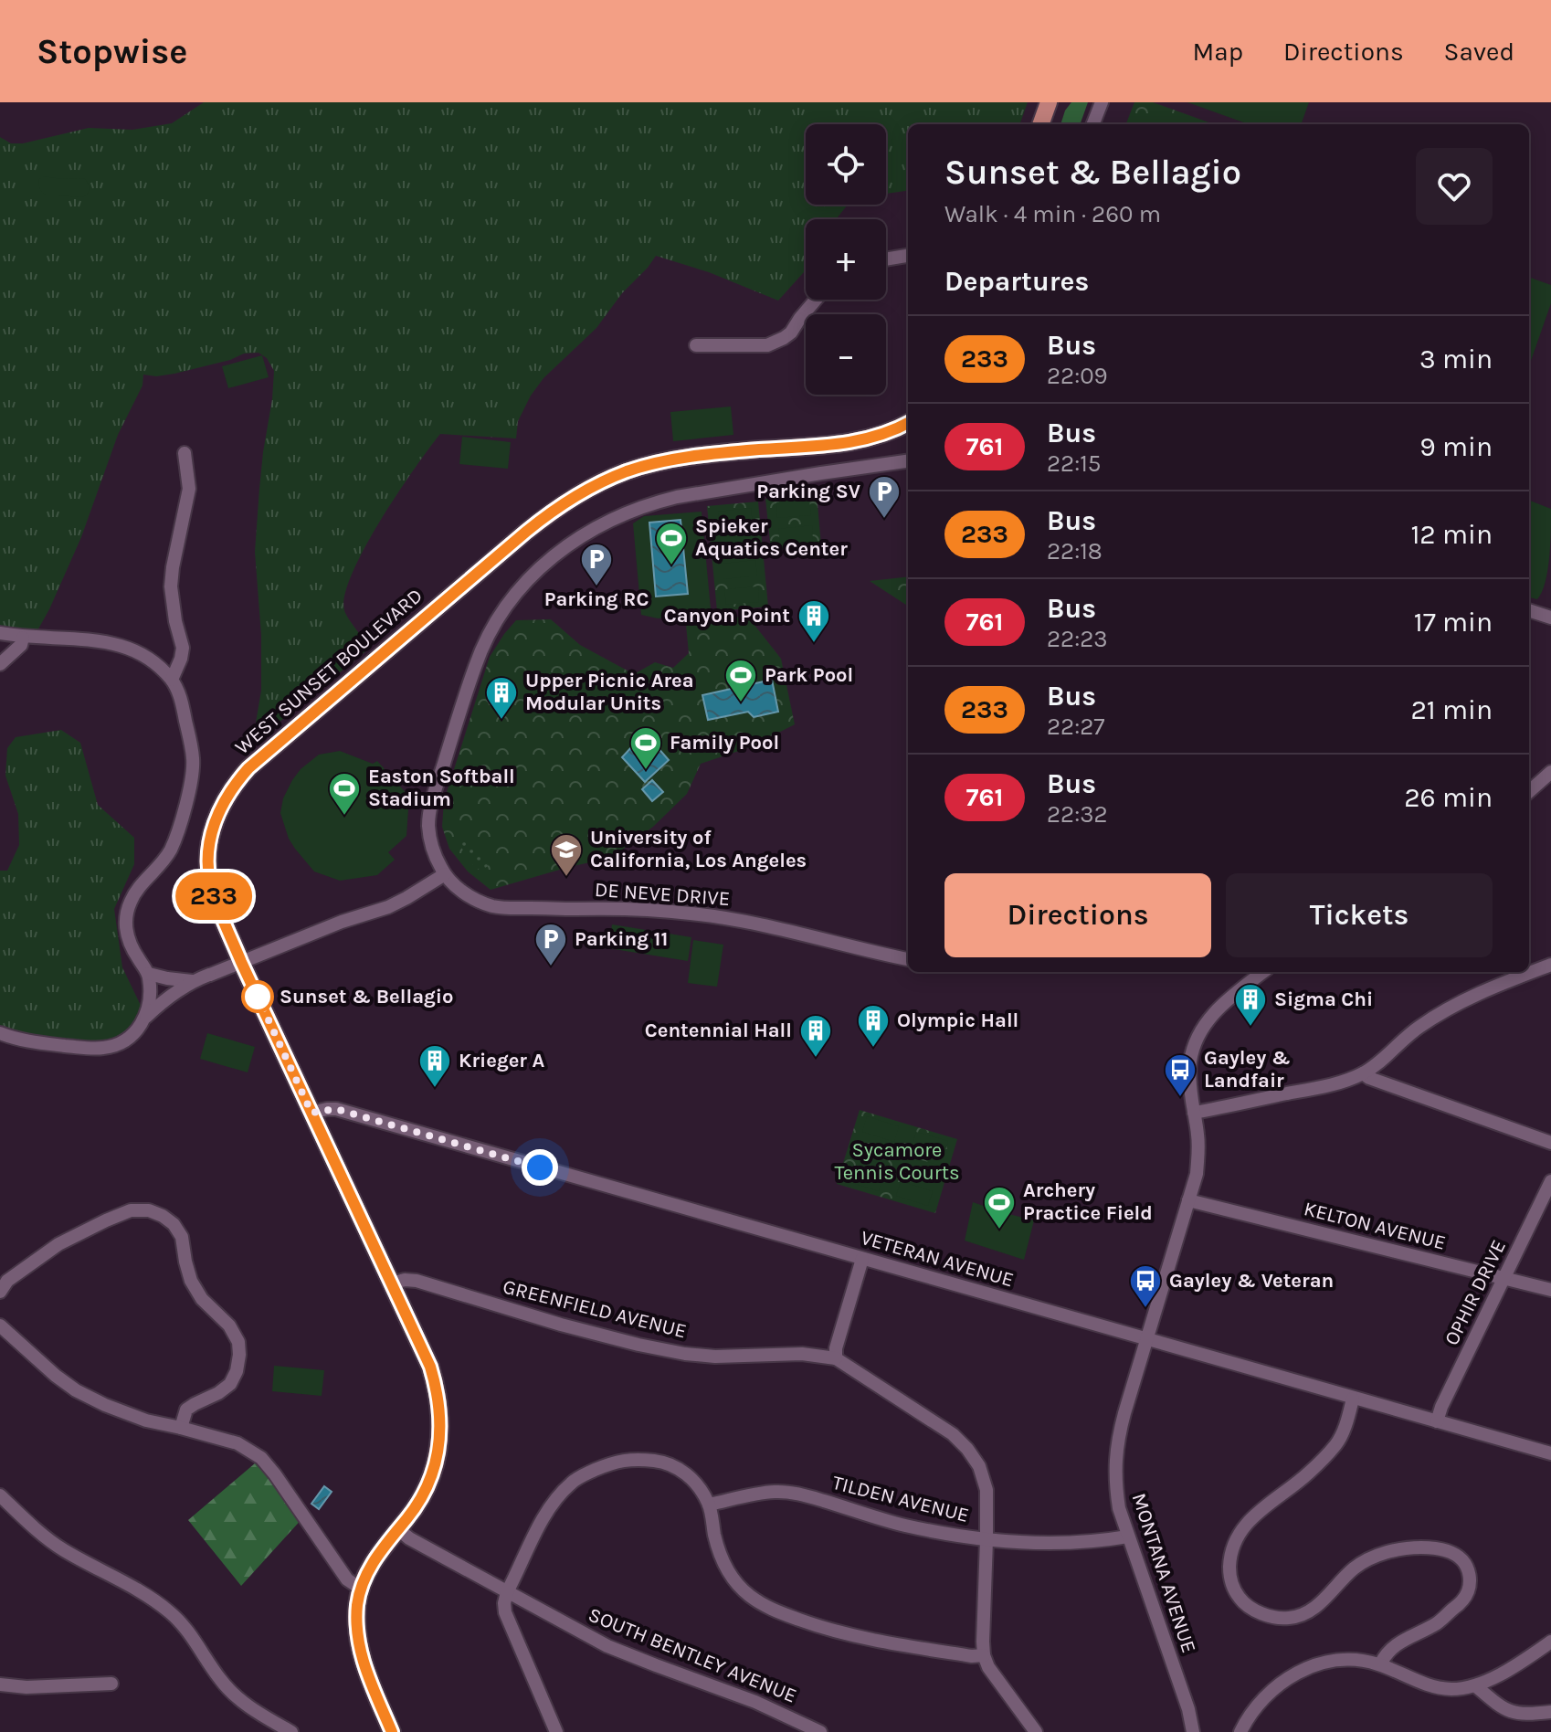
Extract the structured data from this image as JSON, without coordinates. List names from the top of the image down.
{
  "streets": {
    "main road": ["WEST SUNSET BOULEVARD"],
    "street": [
      "DE NEVE DRIVE",
      "KELTON AVENUE",
      "VETERAN AVENUE",
      "OPHIR DRIVE",
      "GREENFIELD AVENUE",
      "TILDEN AVENUE",
      "MONTANA AVENUE",
      "SOUTH BENTLEY AVENUE"
    ]
  },
  "crossings": [
    ["WEST SUNSET BOULEVARD", "VETERAN AVENUE"],
    ["WEST SUNSET BOULEVARD", "GREENFIELD AVENUE"],
    ["WEST SUNSET BOULEVARD", "SOUTH BENTLEY AVENUE"],
    ["KELTON AVENUE", "OPHIR DRIVE"],
    ["KELTON AVENUE", "MONTANA AVENUE"],
    ["VETERAN AVENUE", "OPHIR DRIVE"],
    ["VETERAN AVENUE", "MONTANA AVENUE"],
    ["TILDEN AVENUE", "MONTANA AVENUE"]
  ],
  "parks": ["Sycamore Tennis Courts"],
  "places": {
    "parking": ["Parking SV", "Parking RC", "Parking 11"],
    "sports": [
      "Spieker Aquatics Center",
      "Park Pool",
      "Family Pool",
      "Easton Softball Stadium",
      "Archery Practice Field"
    ],
    "building": [
      "Canyon Point",
      "Upper Picnic Area Modular Units",
      "Sigma Chi",
      "Olympic Hall",
      "Centennial Hall",
      "Krieger A"
    ],
    "school or university": ["University of California, Los Angeles"],
    "other": ["Sunset & Bellagio"],
    "bus stop": ["Gayley & Landfair", "Gayley & Veteran"]
  },
  "lines": ["bus line 233"],
  "page": {
    "header": "Stopwise",
    "nav": ["Map", "Directions", "Saved"],
    "on_map": "233",
    "map_buttons": ["+", "−"],
    "heading": [
      ["Sunset & Bellagio", "Walk · 4 min · 260 m"],
      "Departures"
    ],
    "list": [
      {
        "mark": "233",
        "name": "Bus",
        "note": "22:09",
        "value": "3 min"
      },
      {
        "mark": "761",
        "name": "Bus",
        "note": "22:15",
        "value": "9 min"
      },
      {
        "mark": "233",
        "name": "Bus",
        "note": "22:18",
        "value": "12 min"
      },
      {
        "mark": "761",
        "name": "Bus",
        "note": "22:23",
        "value": "17 min"
      },
      {
        "mark": "233",
        "name": "Bus",
        "note": "22:27",
        "value": "21 min"
      },
      {
        "mark": "761",
        "name": "Bus",
        "note": "22:32",
        "value": "26 min"
      }
    ],
    "buttons": ["Directions", "Tickets"]
  }
}
